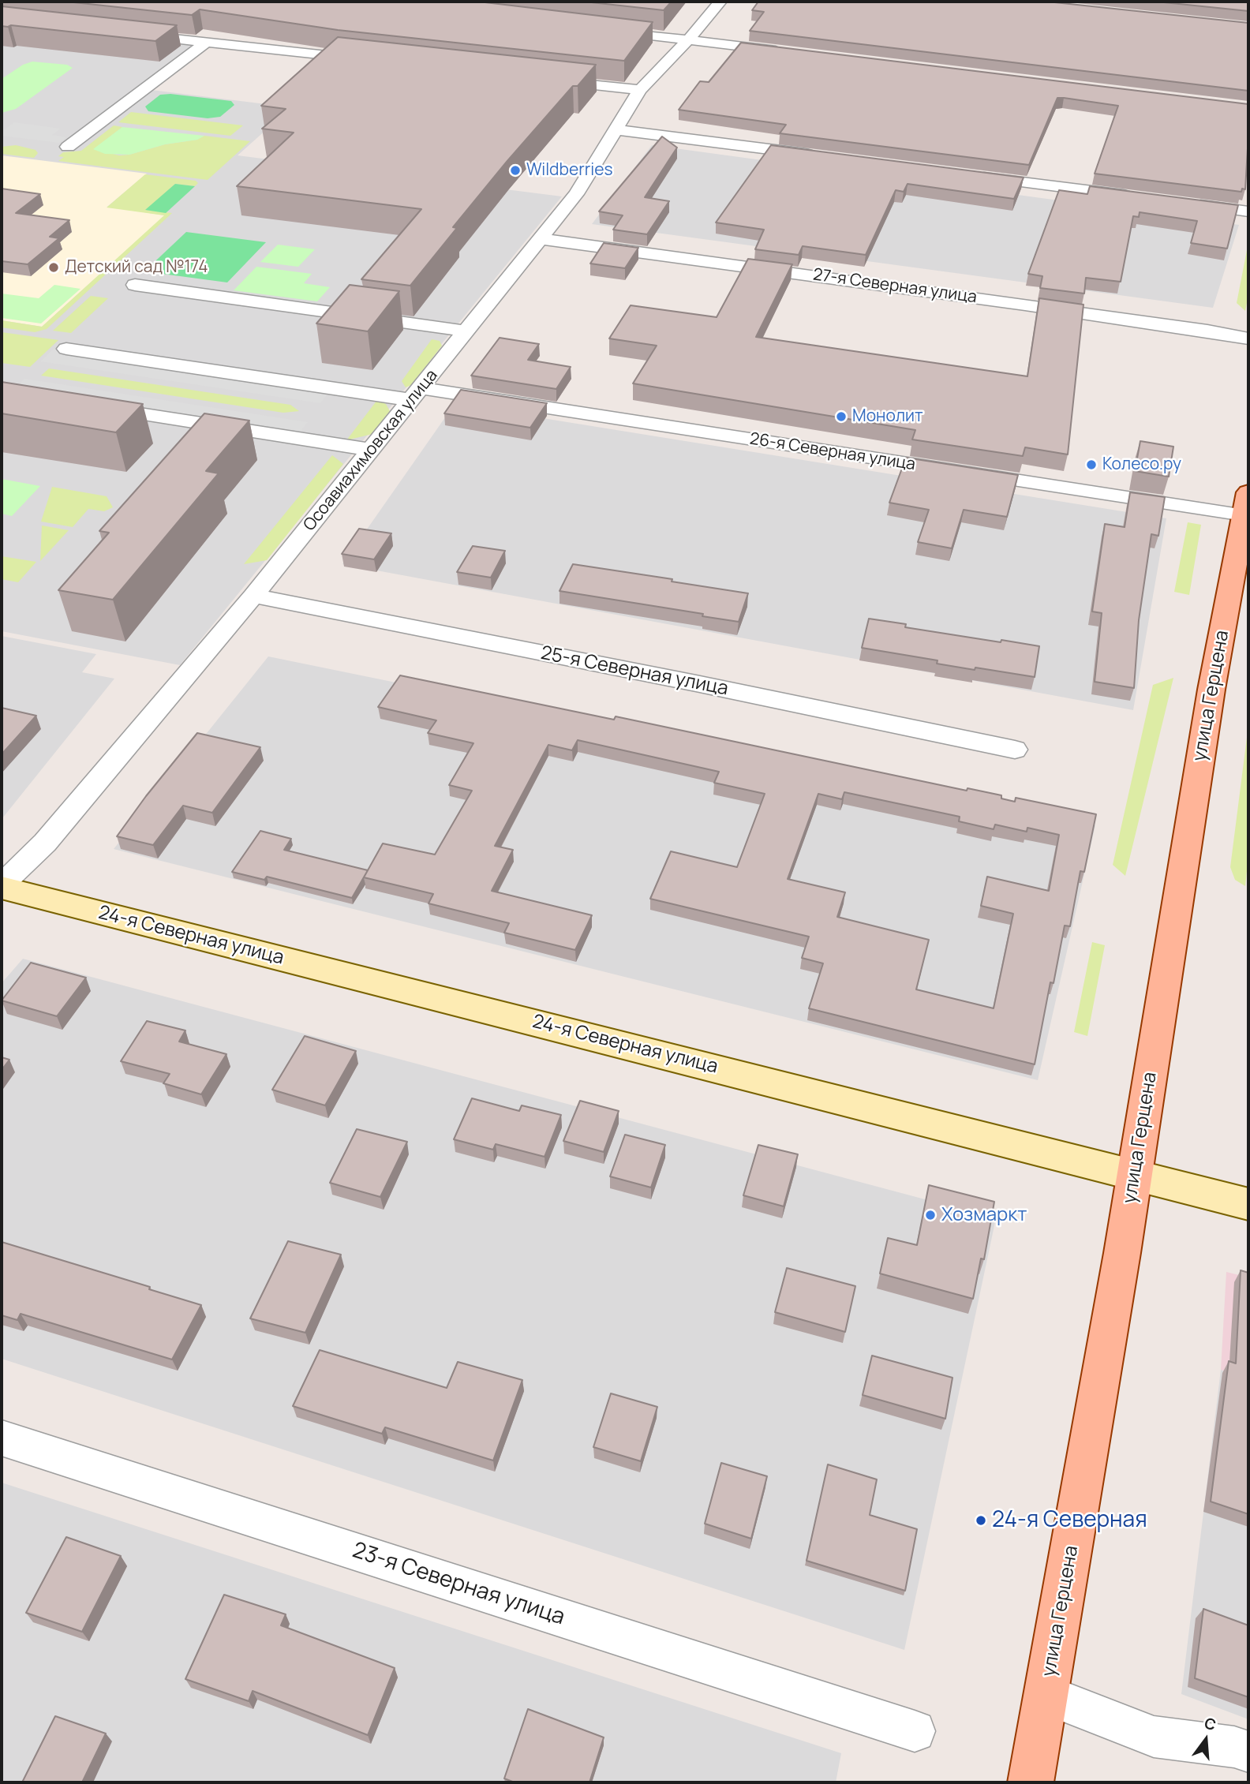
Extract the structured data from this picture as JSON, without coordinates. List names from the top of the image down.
{
  "streets": {
    "main road": ["улица Герцена", "24-я Северная улица"],
    "street": [
      "27-я Северная улица",
      "Осоавиахимовская улица",
      "26-я Северная улица",
      "25-я Северная улица",
      "23-я Северная улица"
    ]
  },
  "crossings": [
    ["27-я Северная улица", "Осоавиахимовская улица"],
    ["Осоавиахимовская улица", "26-я Северная улица"],
    ["Осоавиахимовская улица", "25-я Северная улица"],
    ["Осоавиахимовская улица", "24-я Северная улица"],
    ["26-я Северная улица", "улица Герцена"],
    ["улица Герцена", "24-я Северная улица"]
  ],
  "places": [
    "Wildberries",
    "Детский сад №174",
    "Монолит",
    "Колесо.ру",
    "Хозмаркт",
    "24-я Северная"
  ],
  "north": "top"
}
